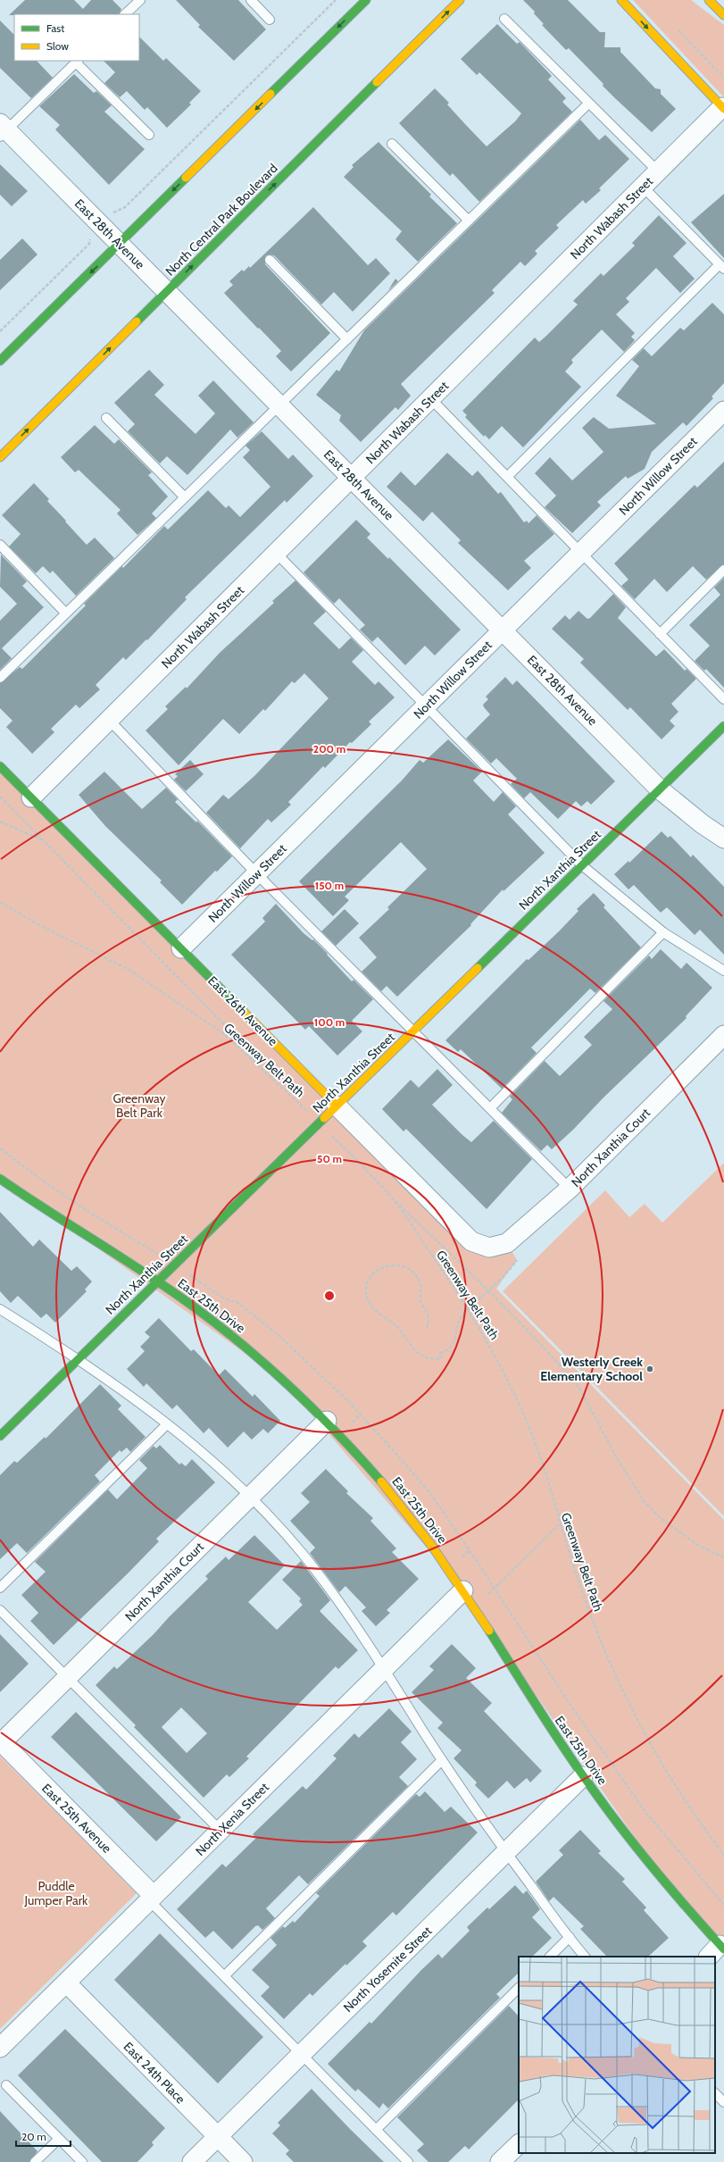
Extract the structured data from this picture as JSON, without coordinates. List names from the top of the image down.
{
  "streets": {
    "street": [
      "North Wabash Street",
      "North Central Park Boulevard",
      "East 28th Avenue",
      "North Willow Street",
      "North Xanthia Street",
      "East 26th Avenue",
      "North Xanthia Court",
      "East 25th Drive",
      "East 25th Avenue",
      "North Xenia Street",
      "North Yosemite Street",
      "East 24th Place"
    ],
    "path": ["Greenway Belt Path"]
  },
  "crossings": [
    ["North Wabash Street", "East 28th Avenue"],
    ["North Wabash Street", "East 26th Avenue"],
    ["North Central Park Boulevard", "East 28th Avenue"],
    ["East 28th Avenue", "North Willow Street"],
    ["East 28th Avenue", "North Xanthia Street"],
    ["North Willow Street", "East 26th Avenue"],
    ["North Xanthia Street", "East 26th Avenue"],
    ["North Xanthia Street", "Greenway Belt Path"],
    ["North Xanthia Street", "East 25th Drive"],
    ["East 26th Avenue", "North Xanthia Court"],
    ["North Xanthia Court", "East 25th Drive"],
    ["North Xanthia Court", "East 25th Avenue"],
    ["East 25th Drive", "North Xenia Street"],
    ["East 25th Drive", "North Yosemite Street"],
    ["East 25th Avenue", "North Xenia Street"],
    ["North Xenia Street", "East 24th Place"],
    ["North Yosemite Street", "East 24th Place"]
  ],
  "parks": ["Greenway Belt Park", "Puddle Jumper Park"],
  "places": ["Westerly Creek Elementary School"],
  "legend": ["Fast", "Slow"],
  "scale_bar": "20 m",
  "rings": [
    "200 m",
    "150 m",
    "100 m",
    "50 m"
  ]
}
